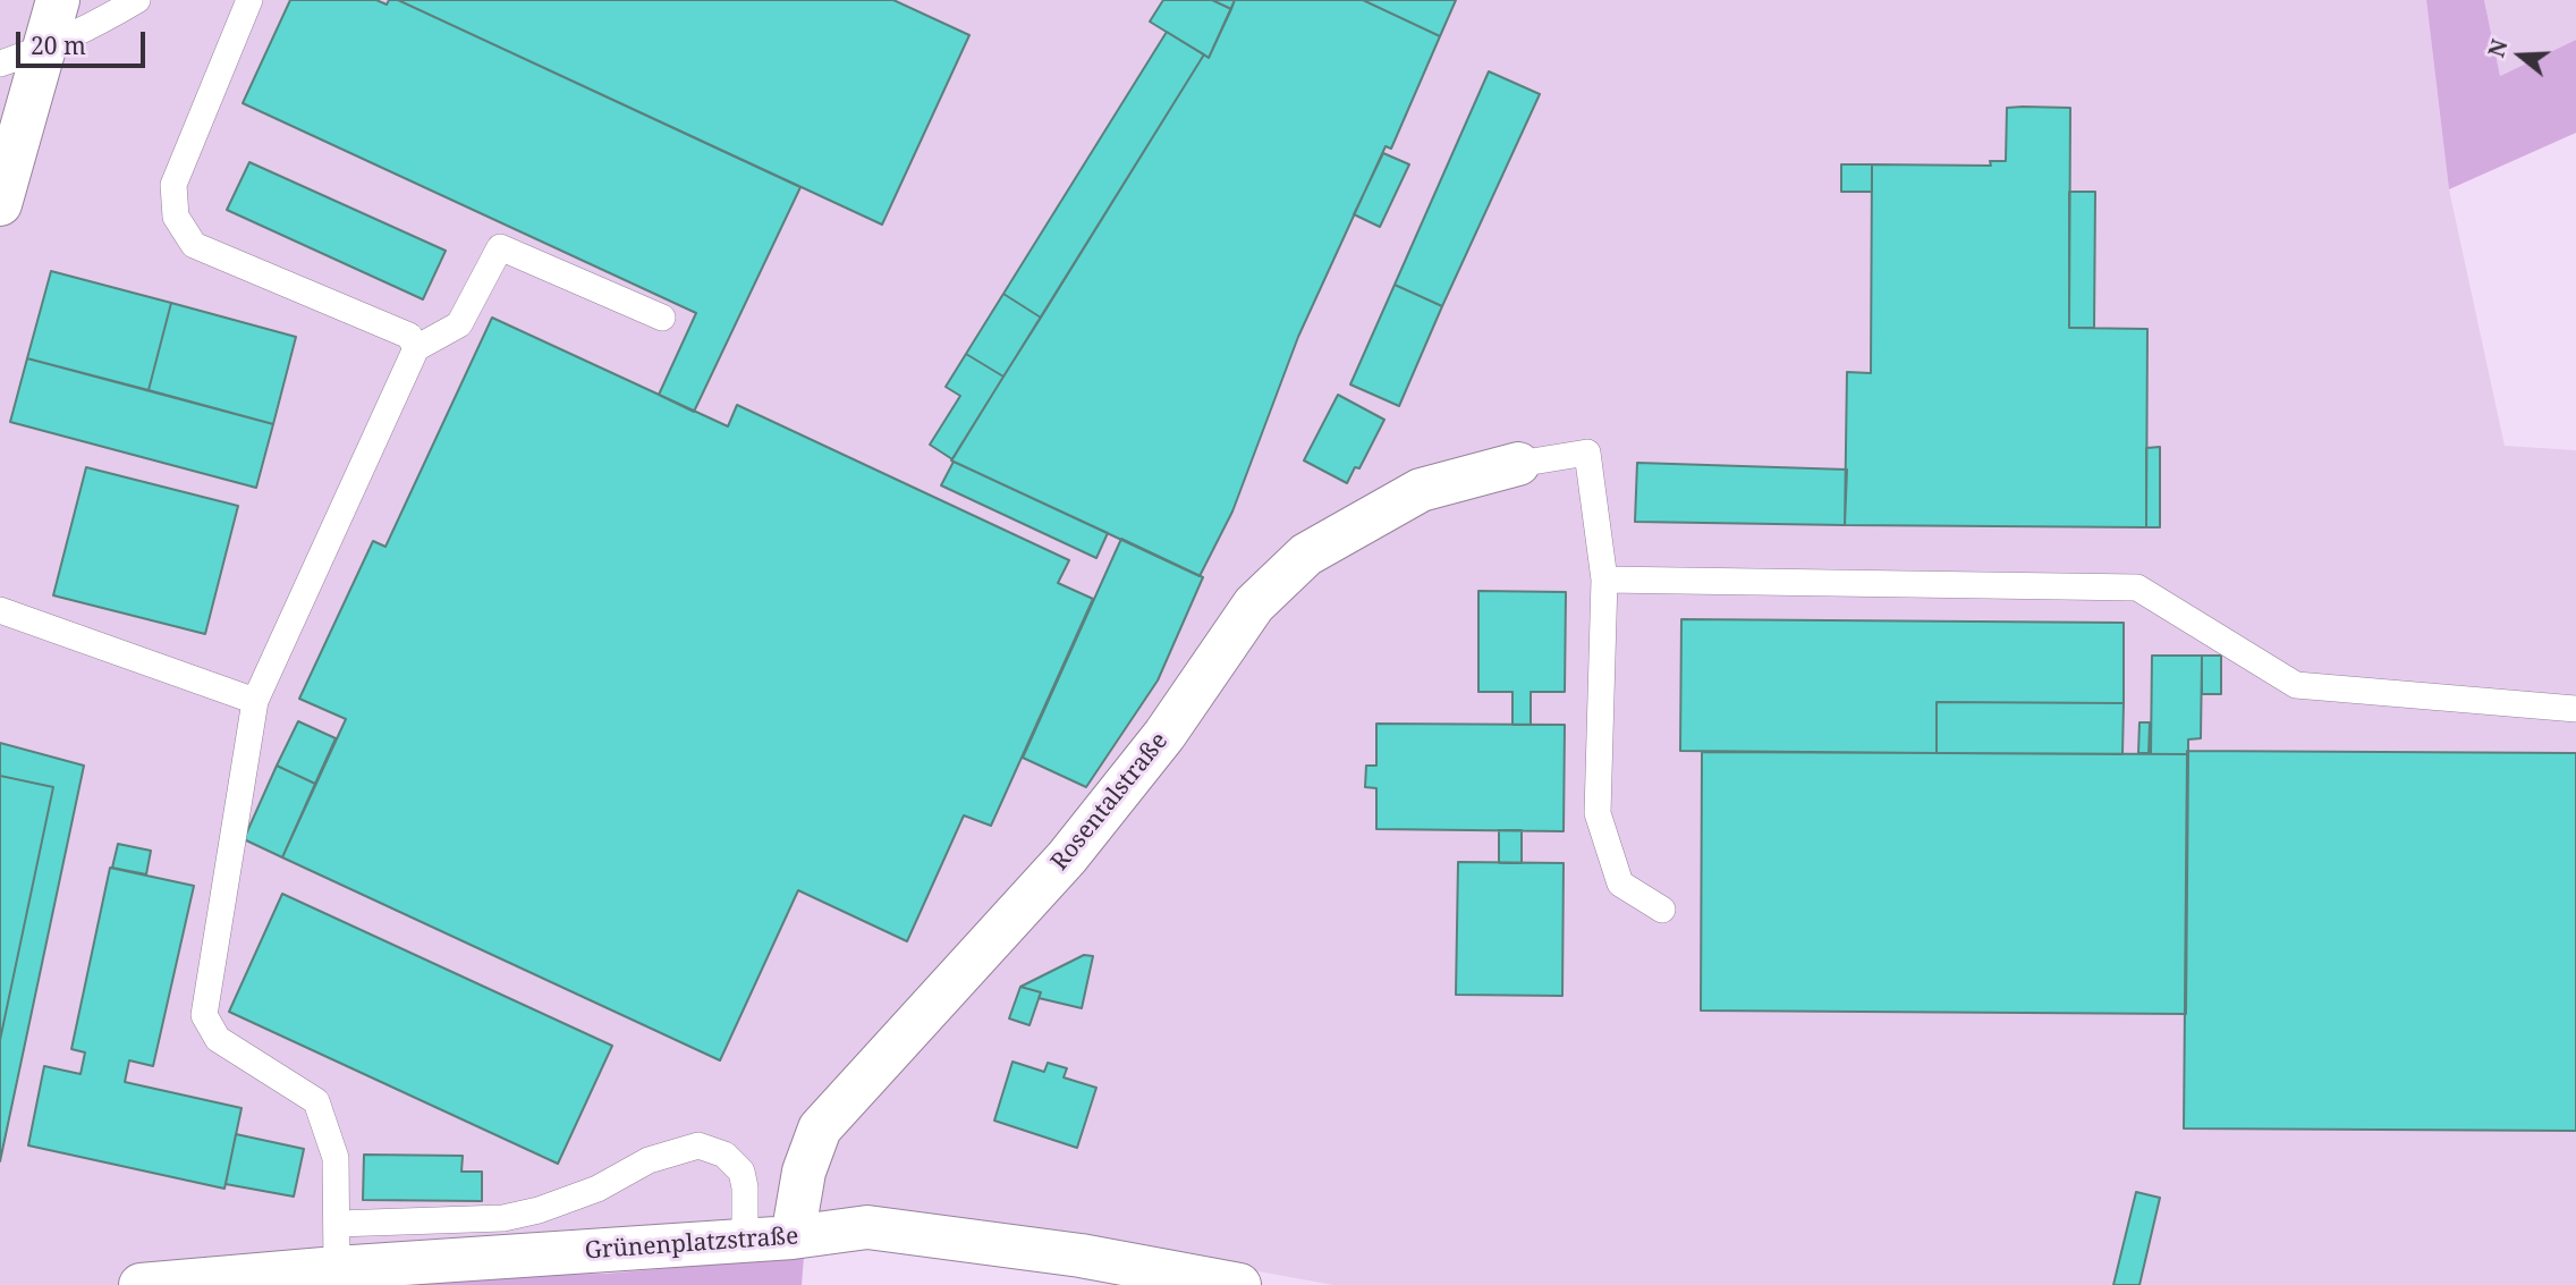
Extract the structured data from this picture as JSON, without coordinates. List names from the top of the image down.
{
  "streets": {
    "street": ["Rosentalstraße", "Grünenplatzstraße"]
  },
  "crossings": [
    ["Rosentalstraße", "Grünenplatzstraße"]
  ],
  "scale_bar": "20 m",
  "north": "left"
}
